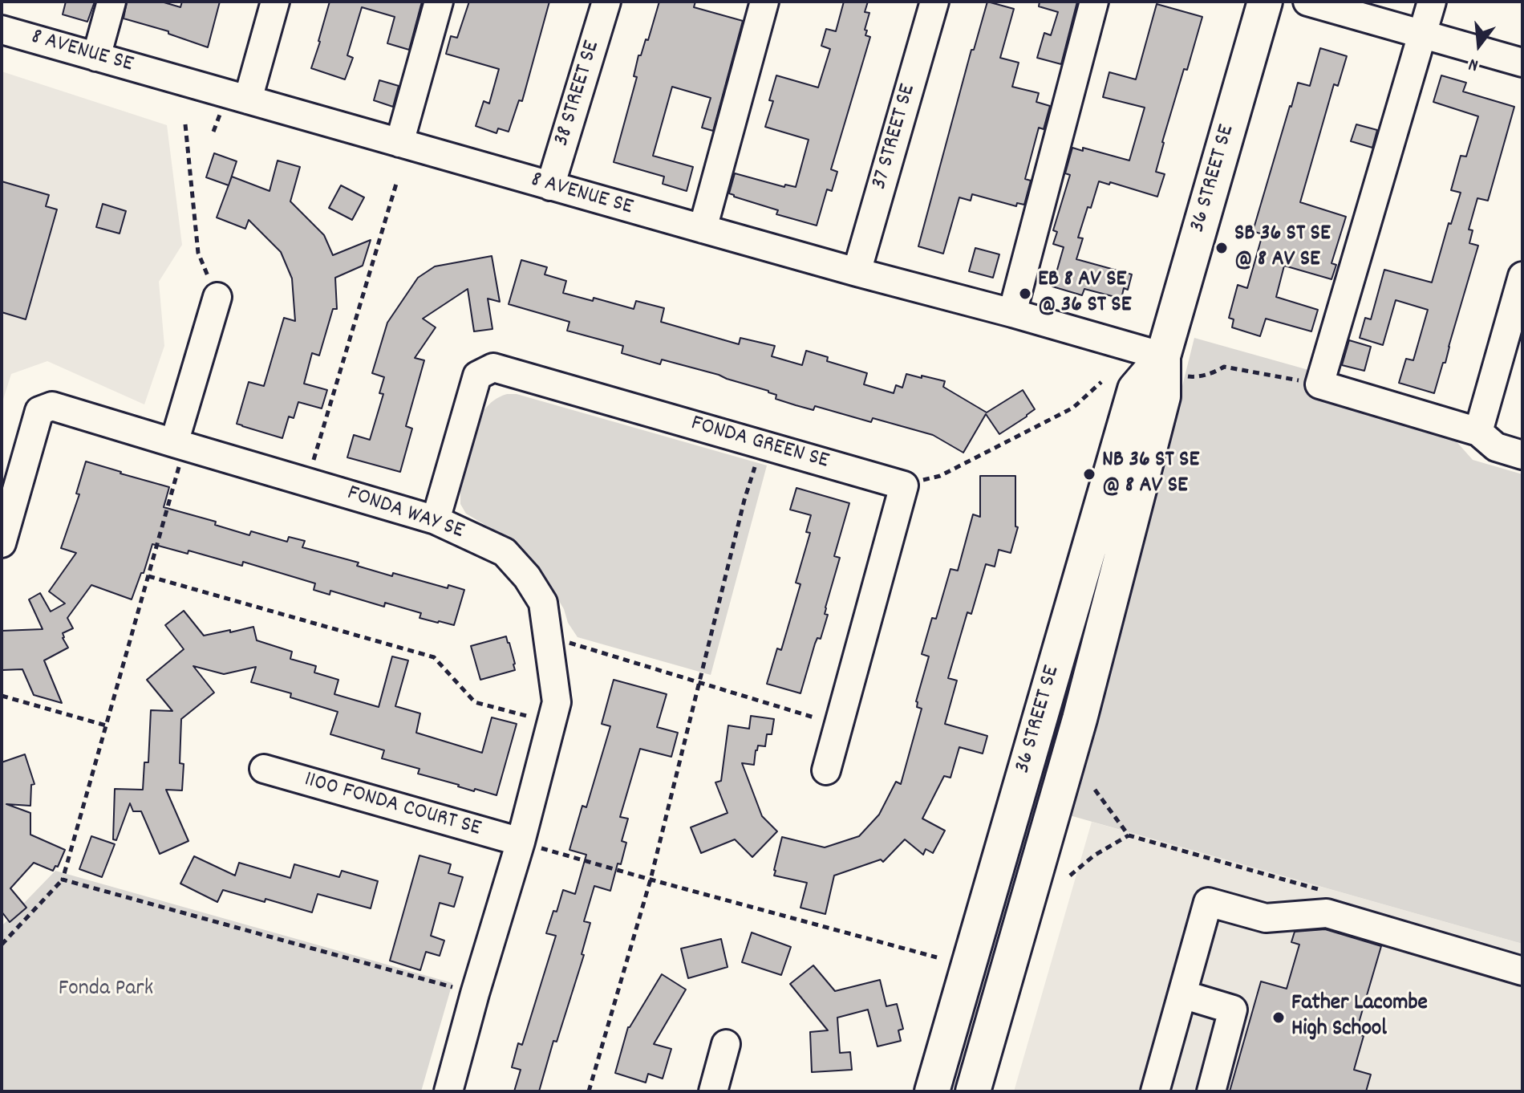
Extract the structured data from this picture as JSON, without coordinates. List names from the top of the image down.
{
  "streets": {
    "main road": ["36 STREET SE"],
    "street": [
      "8 AVENUE SE",
      "38 STREET SE",
      "37 STREET SE",
      "FONDA GREEN SE",
      "FONDA WAY SE",
      "1100 FONDA COURT SE"
    ]
  },
  "crossings": [
    ["8 AVENUE SE", "38 STREET SE"],
    ["8 AVENUE SE", "37 STREET SE"],
    ["8 AVENUE SE", "36 STREET SE"],
    ["FONDA GREEN SE", "FONDA WAY SE"],
    ["FONDA WAY SE", "1100 FONDA COURT SE"]
  ],
  "parks": ["Fonda Park"],
  "places": [
    "SB 36 ST SE @ 8 AV SE",
    "EB 8 AV SE @ 36 ST SE",
    "NB 36 ST SE @ 8 AV SE",
    "Father Lacombe High School"
  ],
  "north": "bottom"
}
